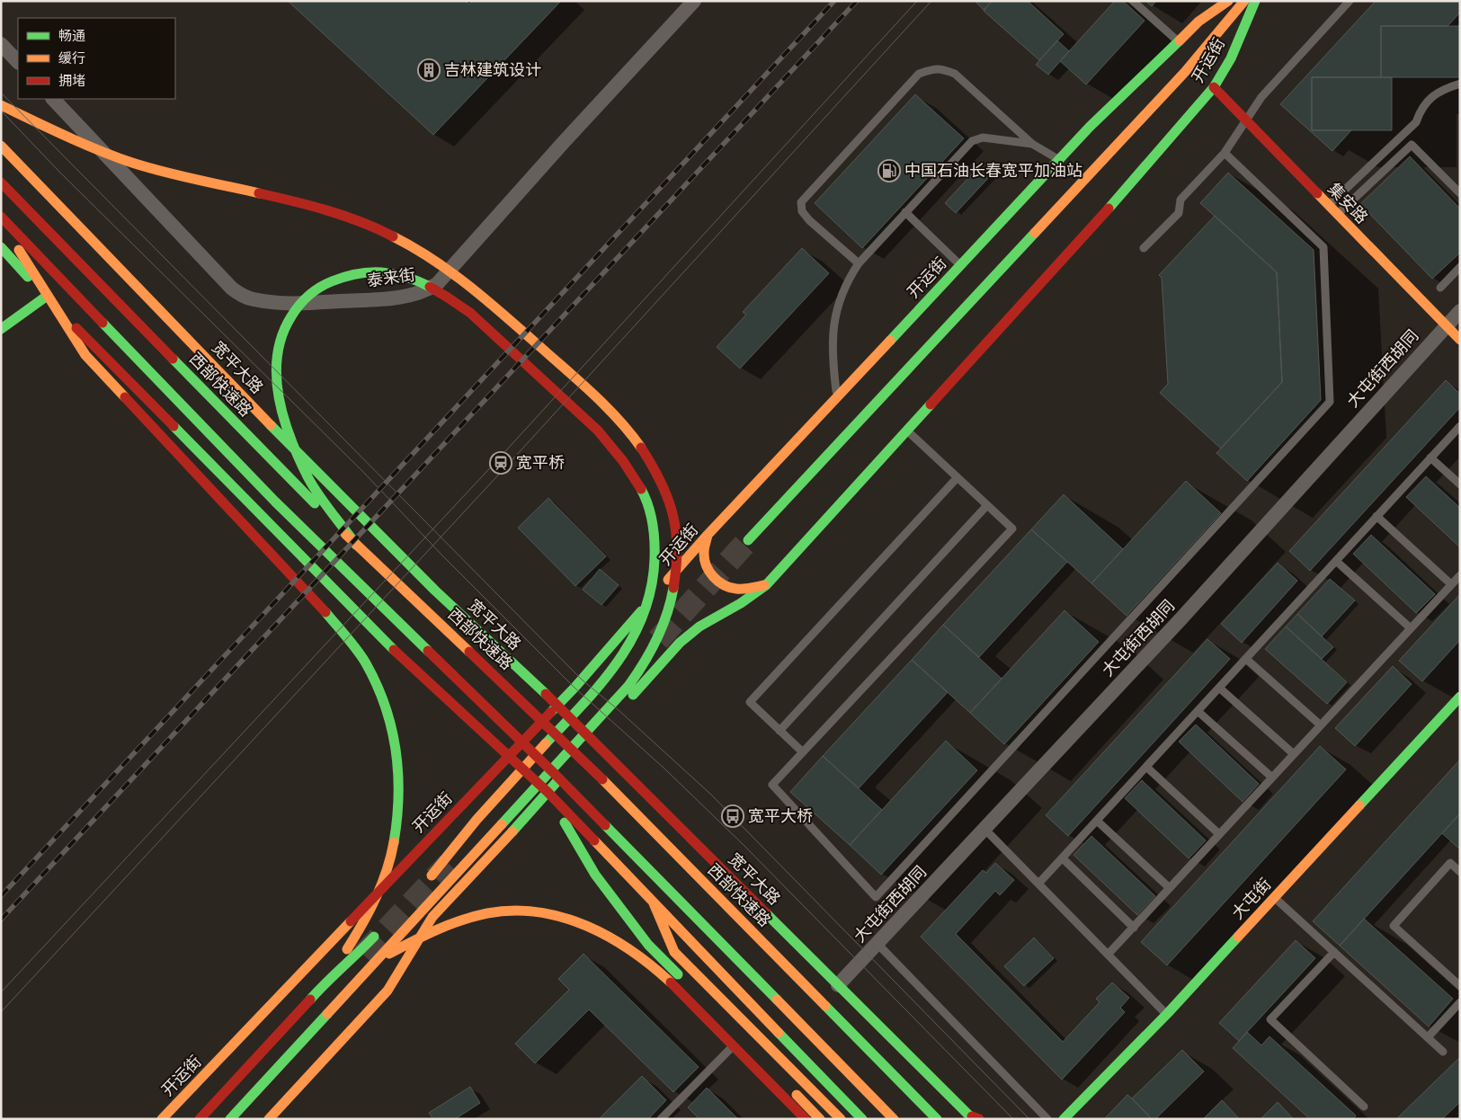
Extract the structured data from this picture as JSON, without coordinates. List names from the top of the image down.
{
  "streets": {
    "main road": [
      "开运街",
      "集安路",
      "宽平大路",
      "西部快速路",
      "大屯街"
    ],
    "street": ["泰来街", "大屯街西胡同"]
  },
  "crossings": [
    ["开运街", "集安路"],
    ["开运街", "宽平大路"],
    ["集安路", "大屯街西胡同"],
    ["宽平大路", "大屯街西胡同"]
  ],
  "places": {
    "building": ["吉林建筑设计"],
    "fuel station": ["中国石油长春宽平加油站"],
    "station": ["宽平桥"],
    "bus stop": ["宽平大桥"]
  },
  "legend": ["畅通", "缓行", "拥堵"]
}
